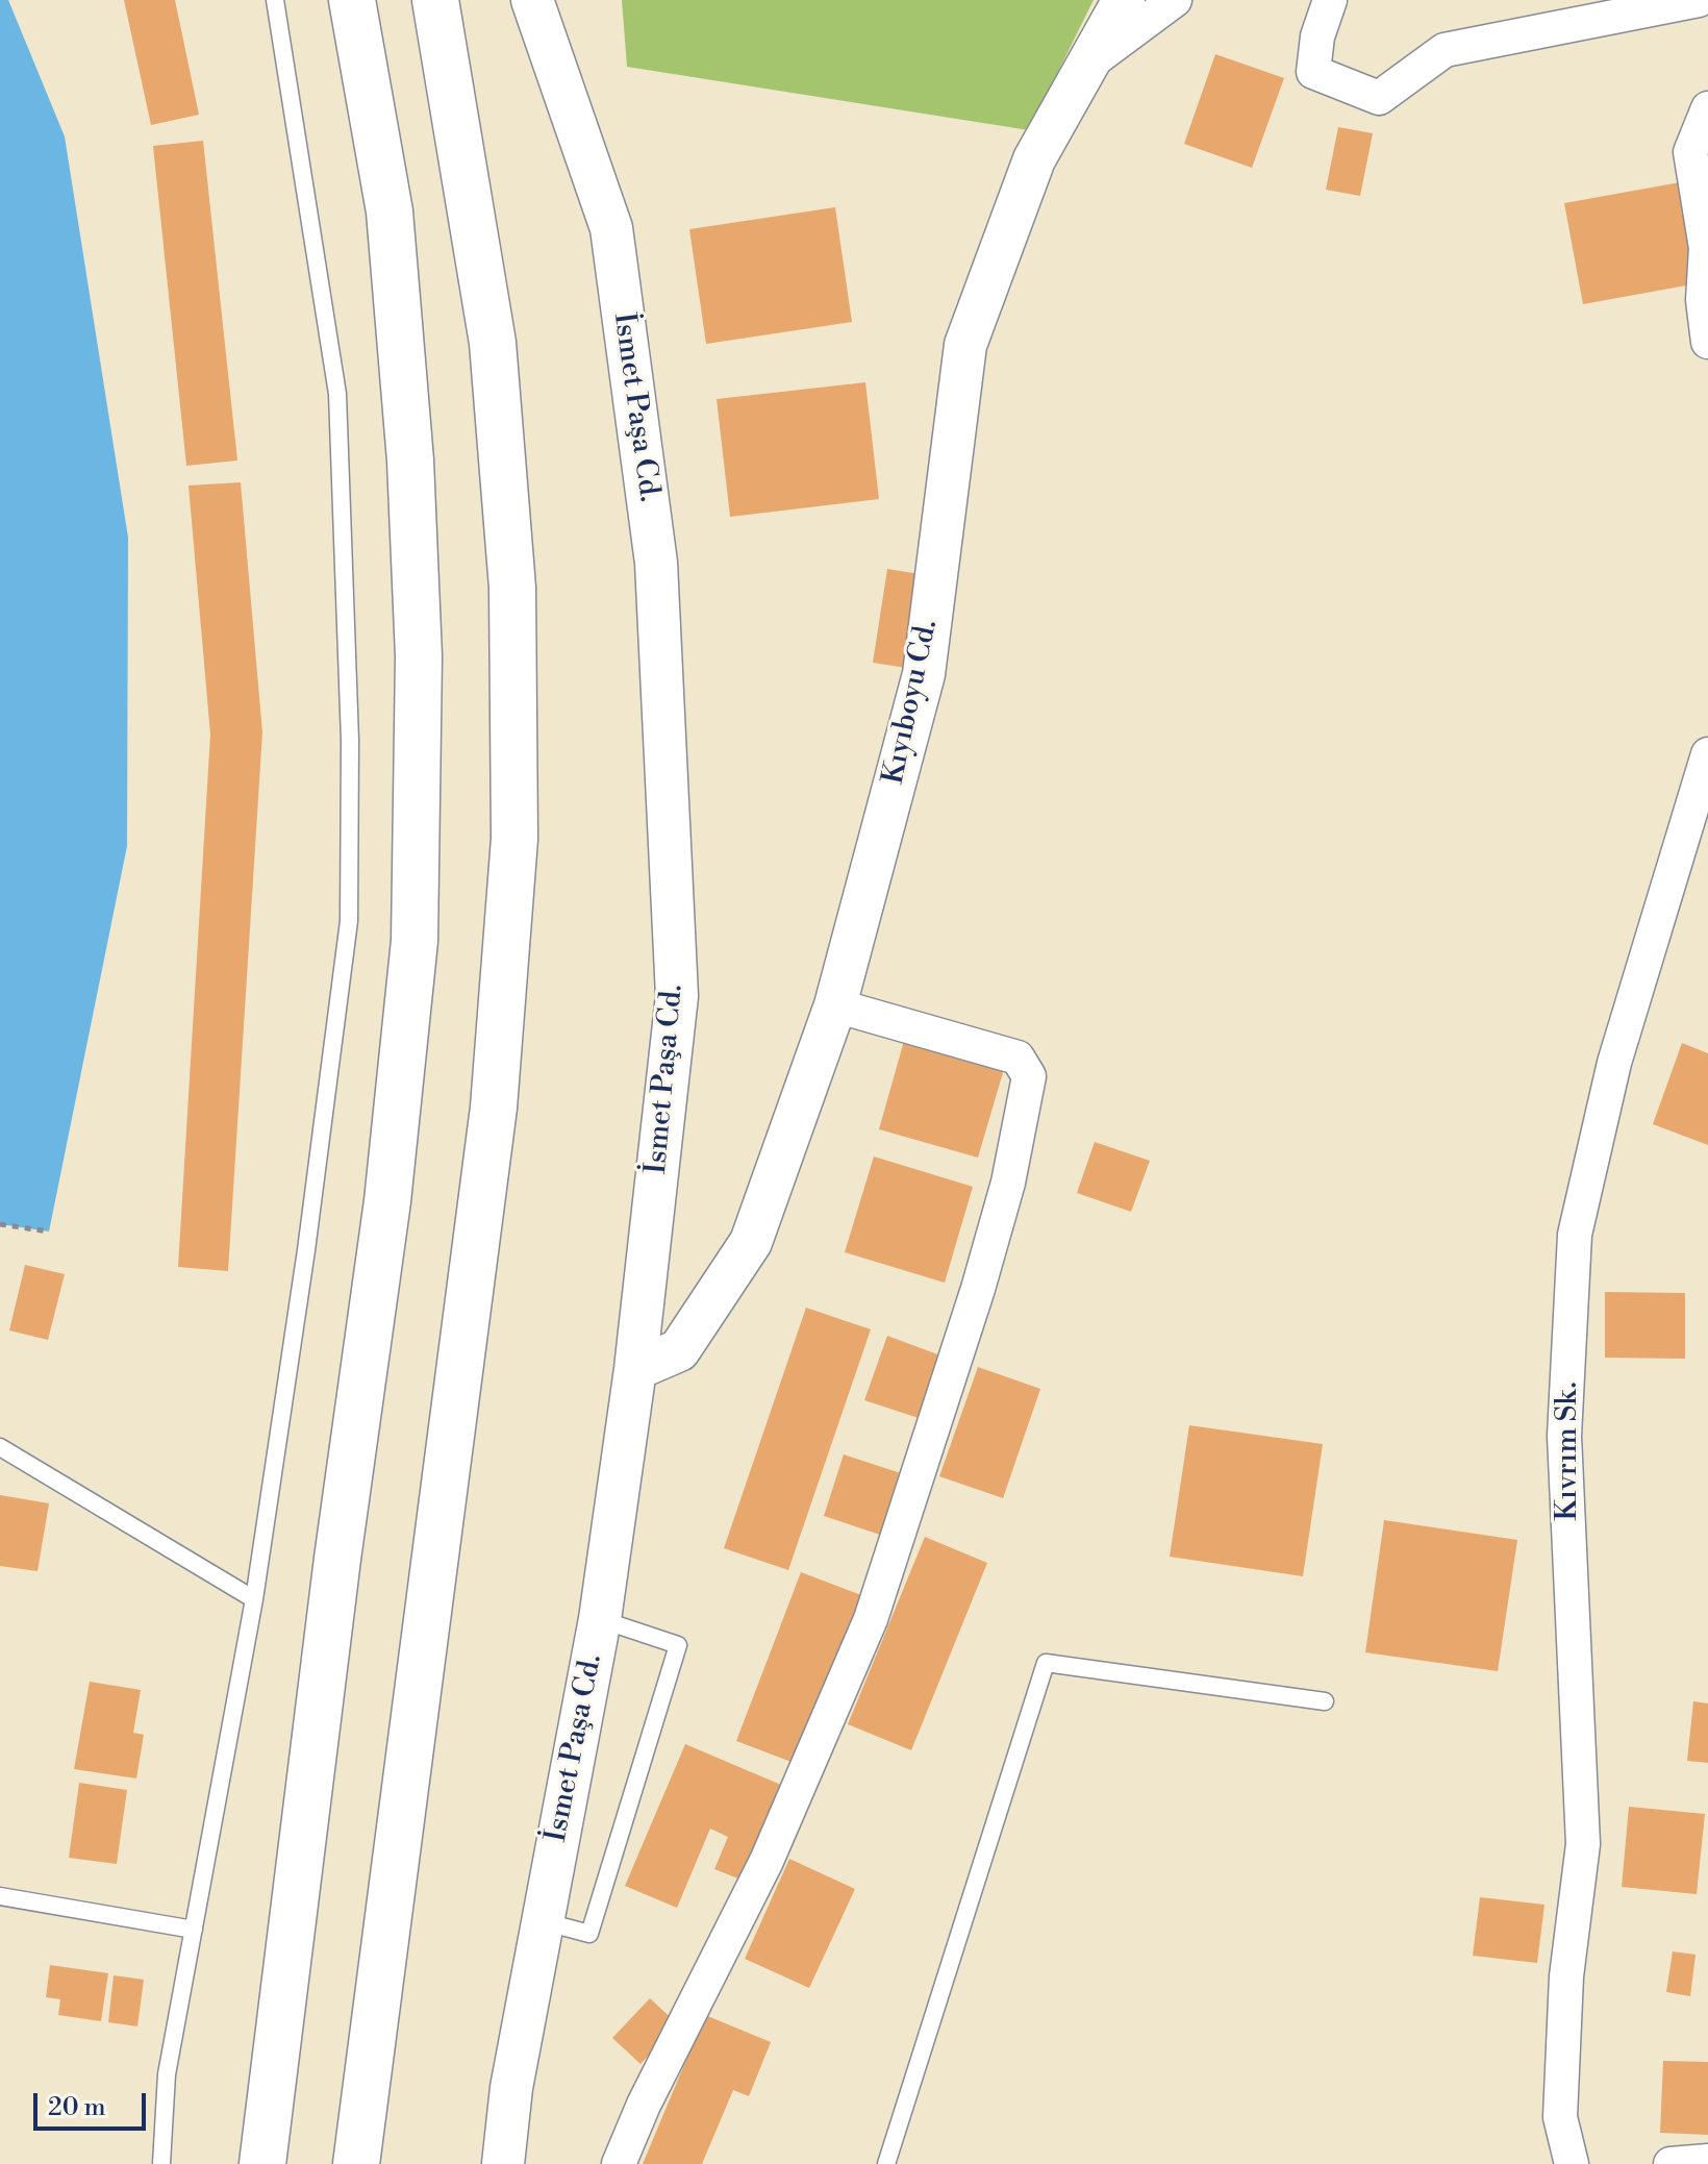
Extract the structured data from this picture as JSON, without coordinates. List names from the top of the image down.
{
  "streets": {
    "street": ["İsmet Paşa Cd.", "Kıyıboyu Cd.", "Kıvrım Sk."]
  },
  "crossings": [
    ["İsmet Paşa Cd.", "Kıyıboyu Cd."]
  ],
  "scale_bar": "20 m"
}
